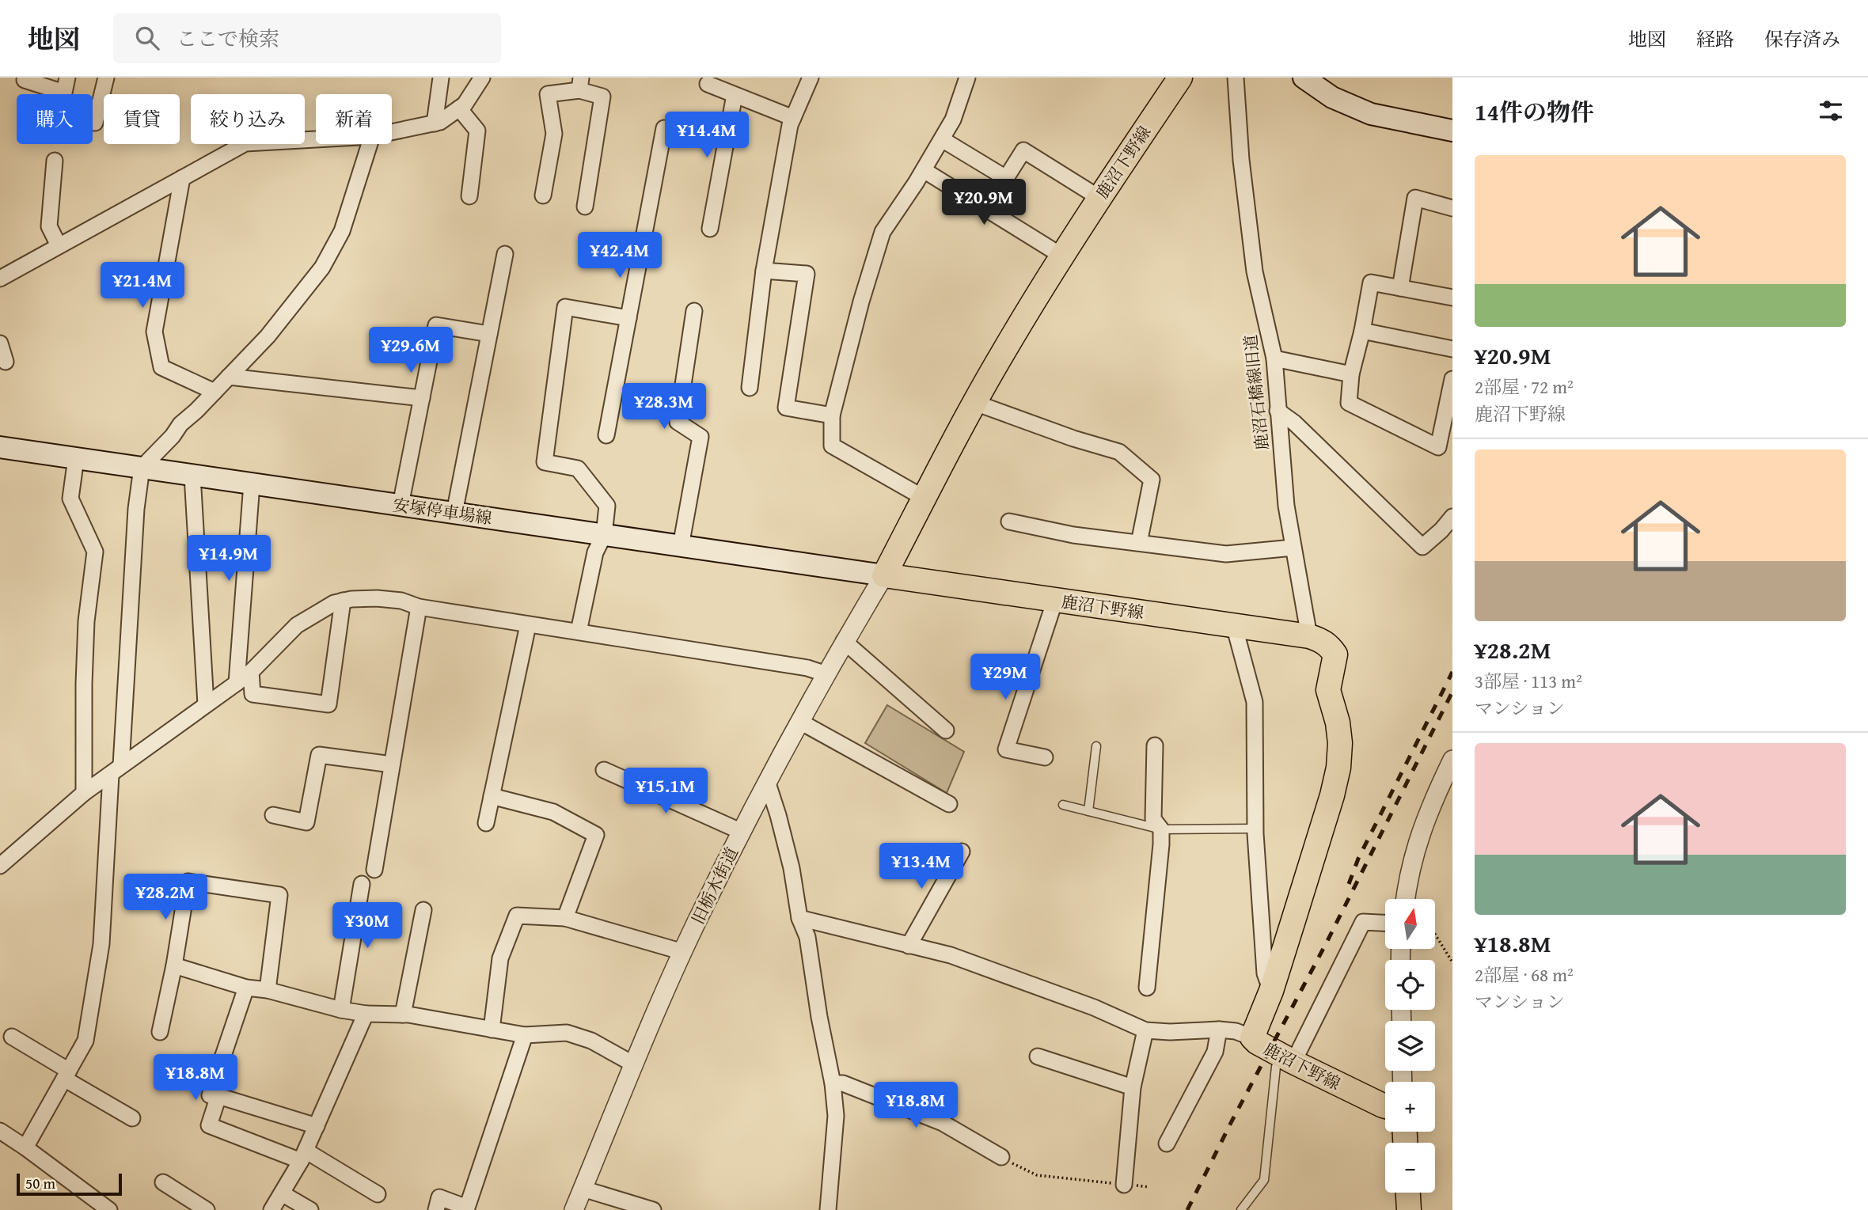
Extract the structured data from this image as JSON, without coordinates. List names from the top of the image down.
{
  "streets": {
    "main road": ["鹿沼下野線", "安塚停車場線"],
    "street": ["鹿沼石橋線旧道", "旧栃木街道"]
  },
  "crossings": [
    ["鹿沼下野線", "鹿沼石橋線旧道"],
    ["鹿沼下野線", "安塚停車場線"],
    ["鹿沼下野線", "旧栃木街道"],
    ["安塚停車場線", "旧栃木街道"]
  ],
  "scale_bar": "50 m",
  "north": "top",
  "page": {
    "header": "地図",
    "search": "ここで検索",
    "nav": ["地図", "経路", "保存済み"],
    "heading": "14件の物件",
    "chip": [
      "購入",
      "賃貸",
      "絞り込み",
      "新着"
    ],
    "price": [
      "¥14.4M",
      "¥20.9M",
      "¥42.4M",
      "¥21.4M",
      "¥29.6M",
      "¥28.3M",
      "¥14.9M",
      "¥29M",
      "¥15.1M",
      "¥13.4M",
      "¥28.2M",
      "¥30M",
      "¥18.8M",
      "¥18.8M"
    ],
    "list": [
      {
        "name": "¥20.9M",
        "note": "2部屋 · 72 m² · 鹿沼下野線"
      },
      {
        "name": "¥28.2M",
        "note": "3部屋 · 113 m² · マンション"
      },
      {
        "name": "¥18.8M",
        "note": "2部屋 · 68 m² · マンション"
      }
    ],
    "map_buttons": ["+", "−"],
    "scale": "50 m"
  }
}
